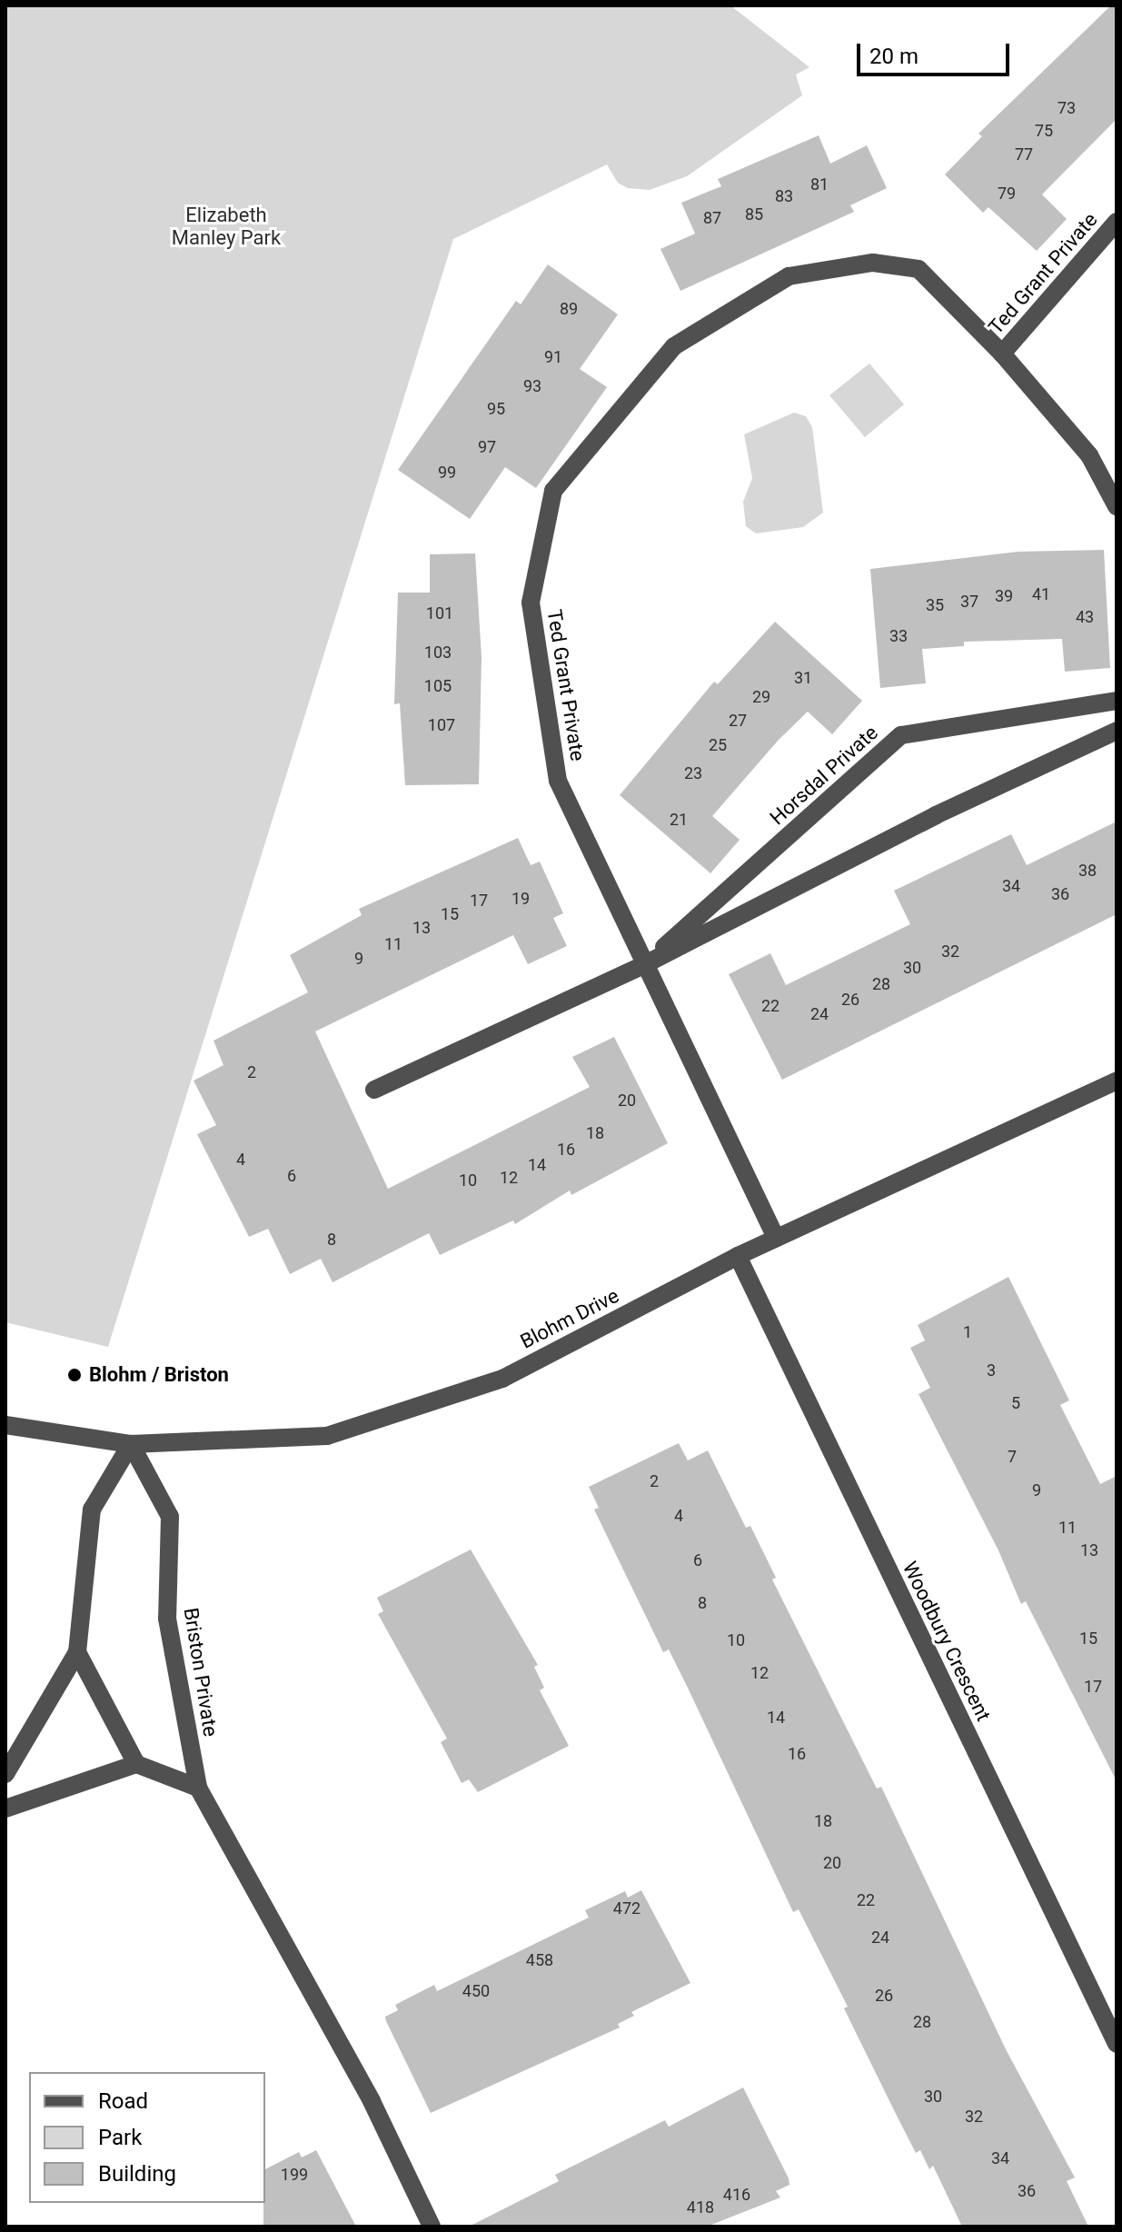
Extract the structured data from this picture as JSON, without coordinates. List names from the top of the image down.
{
  "streets": {
    "street": [
      "Ted Grant Private",
      "Horsdal Private",
      "Blohm Drive",
      "Woodbury Crescent",
      "Briston Private"
    ]
  },
  "crossings": [
    ["Ted Grant Private", "Horsdal Private"],
    ["Ted Grant Private", "Blohm Drive"],
    ["Blohm Drive", "Woodbury Crescent"],
    ["Blohm Drive", "Briston Private"]
  ],
  "parks": ["Elizabeth Manley Park"],
  "places": ["Blohm / Briston"],
  "house_numbers": [
    "73",
    "75",
    "77",
    "81",
    "79",
    "83",
    "85",
    "87",
    "89",
    "91",
    "93",
    "95",
    "97",
    "99",
    "41",
    "39",
    "37",
    "35",
    "101",
    "43",
    "33",
    "103",
    "31",
    "105",
    "29",
    "27",
    "107",
    "25",
    "23",
    "21",
    "38",
    "34",
    "36",
    "19",
    "17",
    "15",
    "13",
    "11",
    "32",
    "9",
    "30",
    "28",
    "26",
    "22",
    "24",
    "2",
    "20",
    "18",
    "16",
    "4",
    "14",
    "6",
    "12",
    "10",
    "8",
    "1",
    "3",
    "5",
    "7",
    "2",
    "9",
    "4",
    "11",
    "13",
    "6",
    "8",
    "15",
    "10",
    "12",
    "17",
    "14",
    "16",
    "18",
    "20",
    "22",
    "472",
    "24",
    "458",
    "450",
    "26",
    "28",
    "30",
    "32",
    "34",
    "199",
    "36",
    "416",
    "418"
  ],
  "legend": ["Road", "Park", "Building"],
  "scale_bar": "20 m"
}
